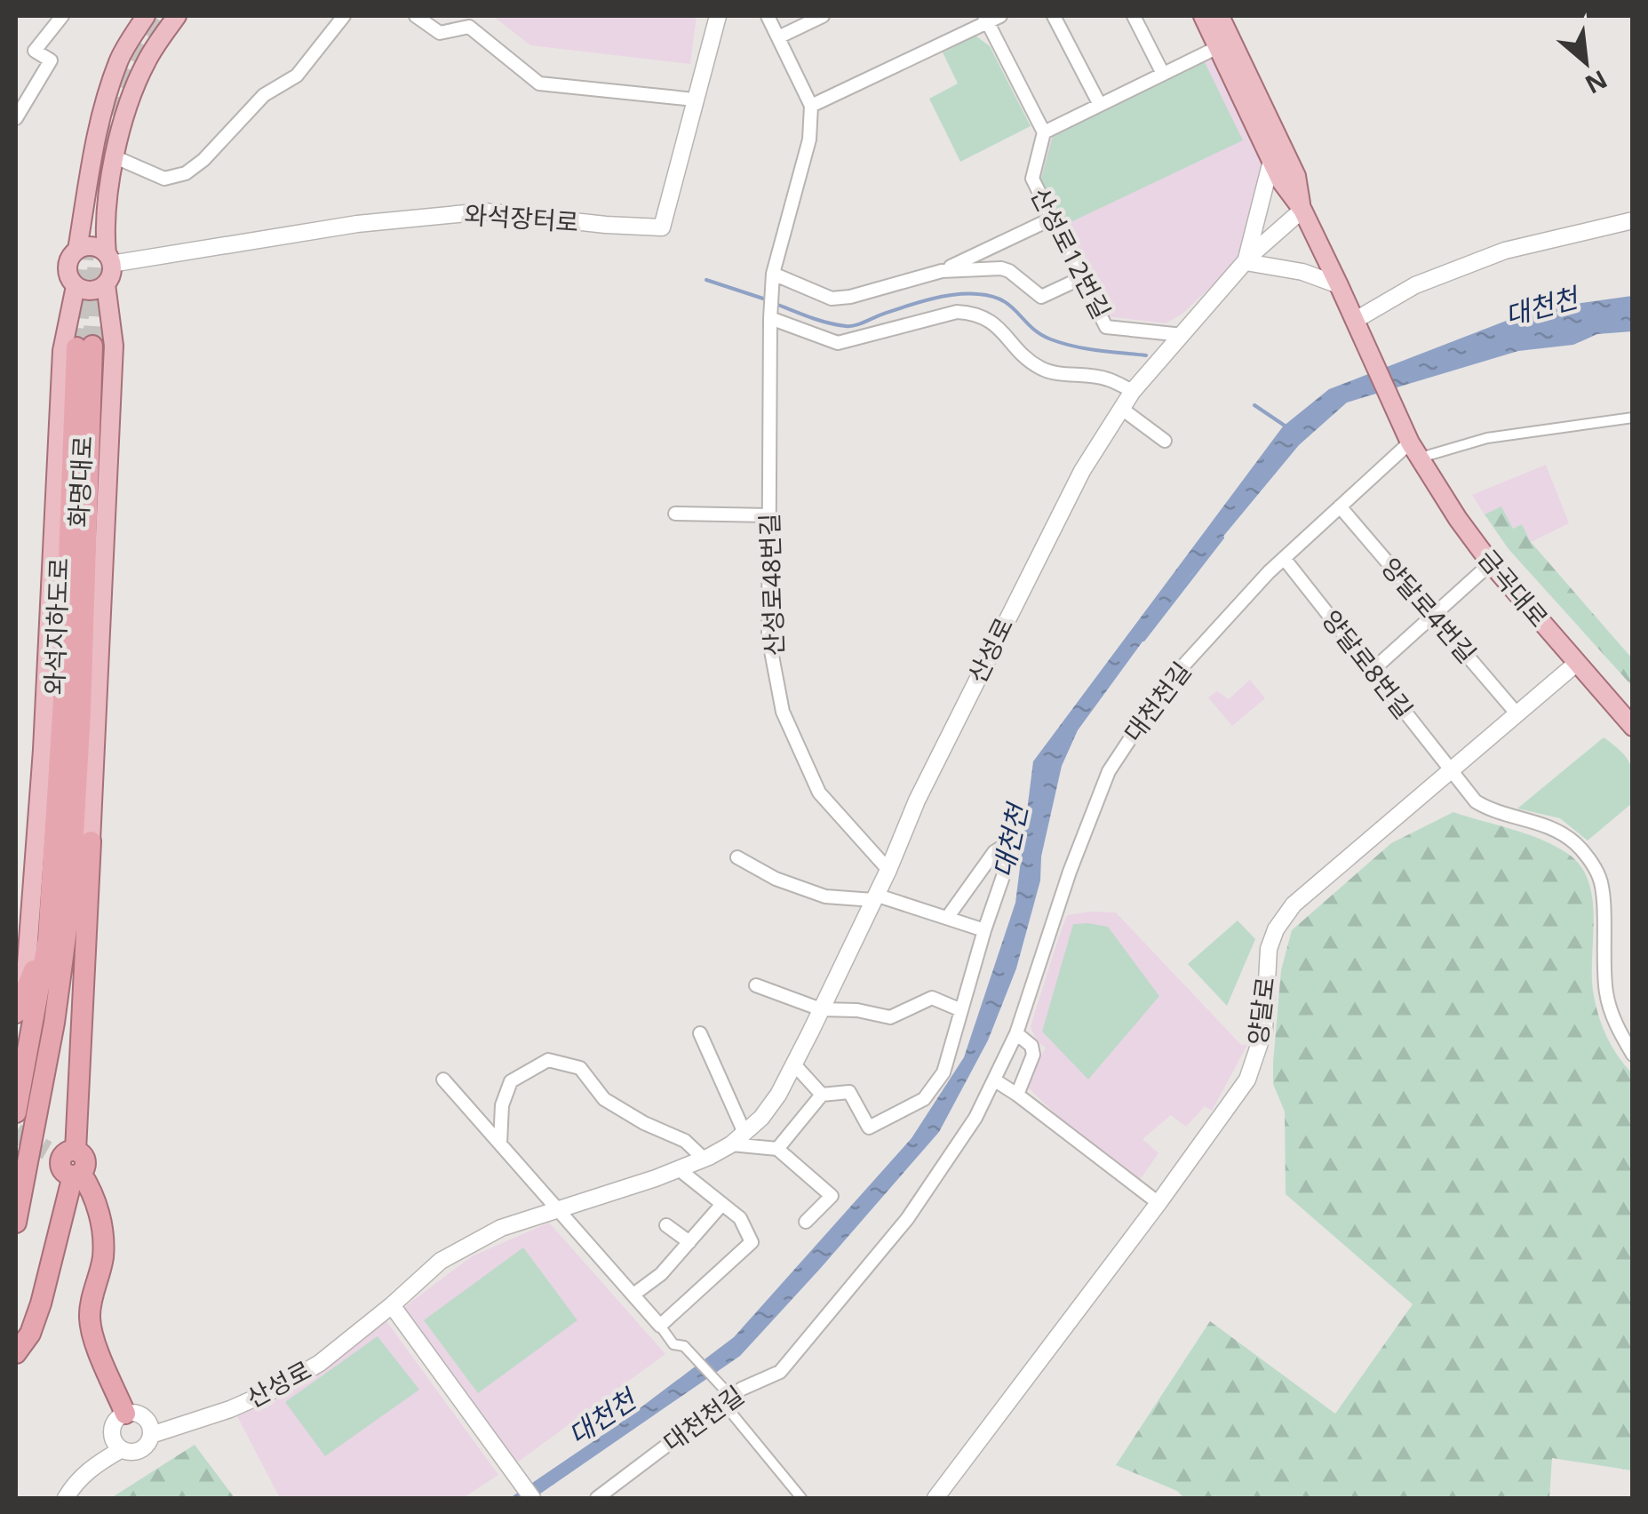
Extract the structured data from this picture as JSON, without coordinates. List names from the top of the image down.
{
  "streets": {
    "highway": ["와석지하도로"],
    "main road": [
      "와석장터로",
      "화명대로",
      "금곡대로",
      "산성로",
      "양달로"
    ],
    "street": [
      "산성로12번길",
      "산성로48번길",
      "양달로4번길",
      "양달로8번길",
      "대천천길"
    ]
  },
  "crossings": [
    ["와석장터로", "화명대로"],
    ["산성로12번길", "산성로"],
    ["산성로48번길", "산성로"],
    ["금곡대로", "대천천길"],
    ["금곡대로", "양달로"],
    ["양달로4번길", "대천천길"],
    ["양달로4번길", "양달로"],
    ["양달로8번길", "대천천길"],
    ["양달로8번길", "양달로"]
  ],
  "water": ["대천천"],
  "north": "bottom right"
}
